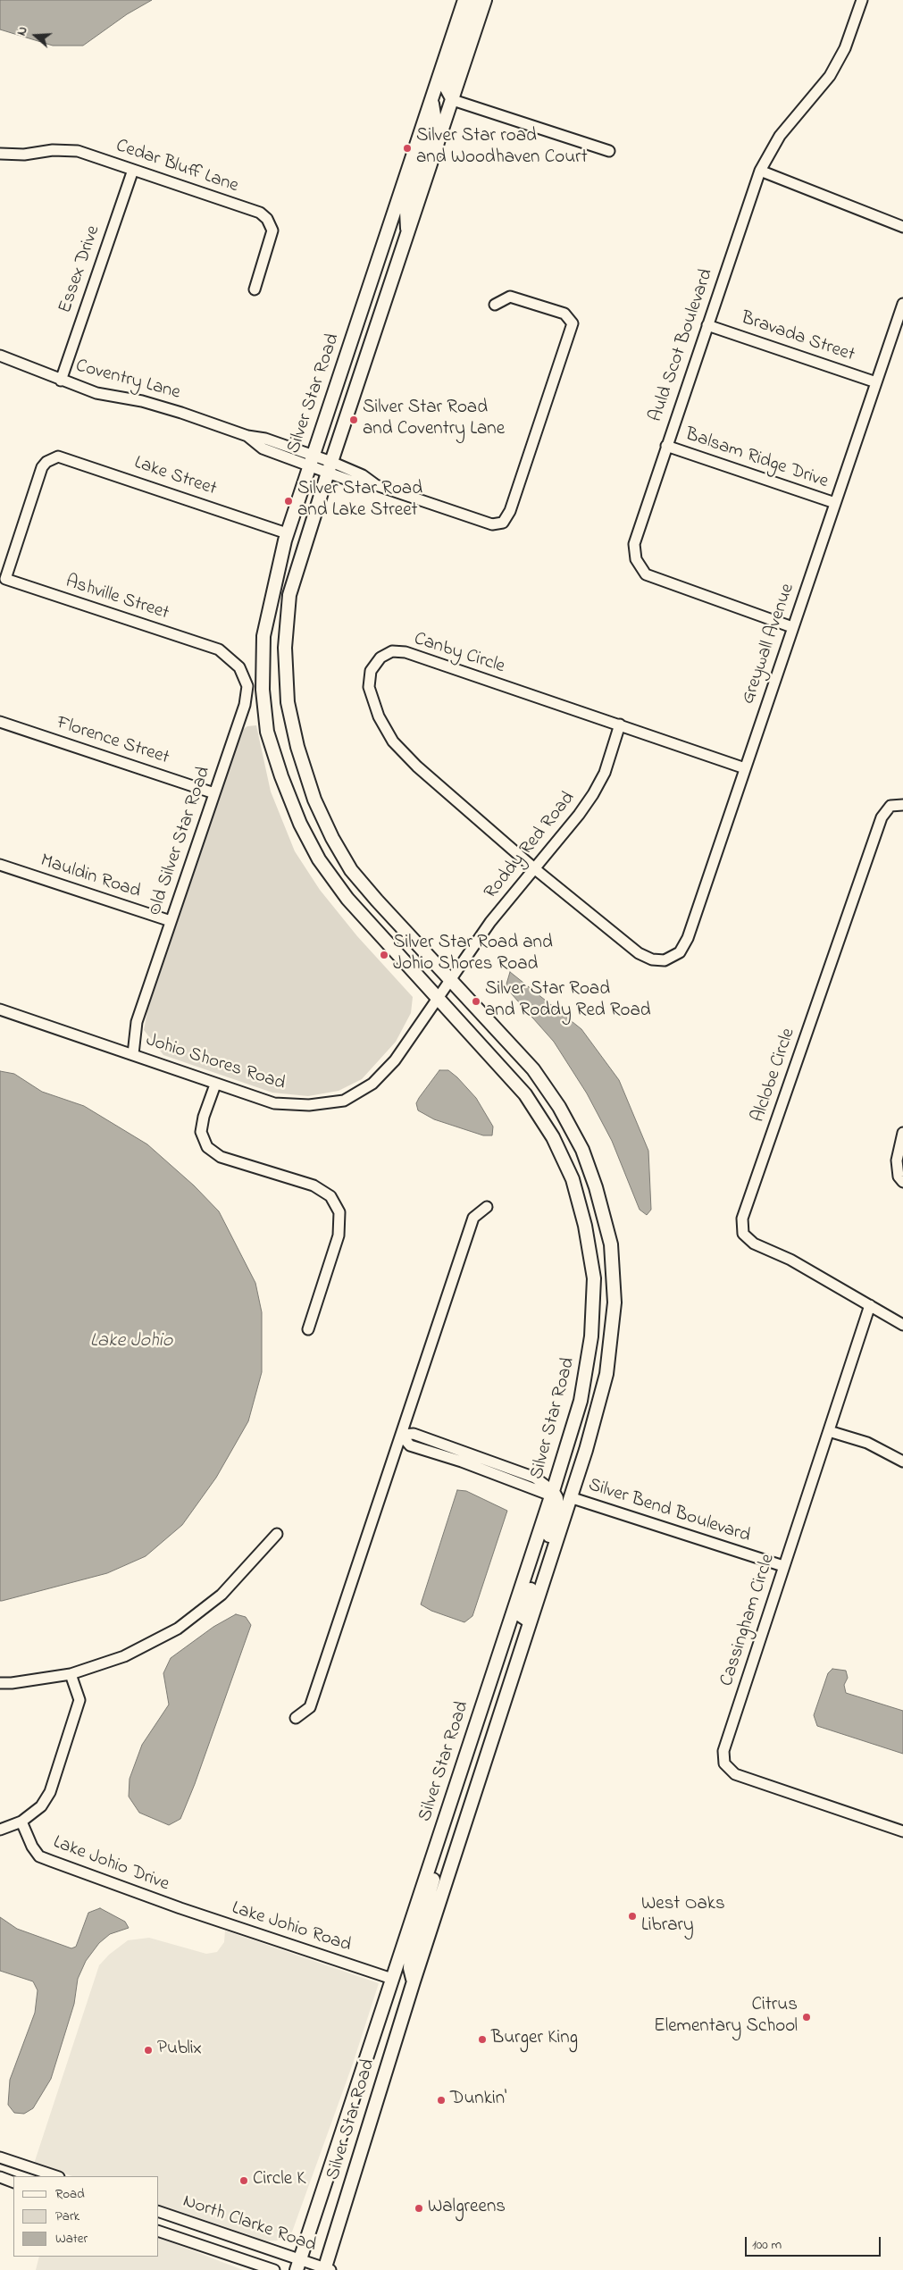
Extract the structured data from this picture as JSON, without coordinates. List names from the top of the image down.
{
  "streets": {
    "main road": ["Silver Star Road"],
    "street": [
      "Cedar Bluff Lane",
      "Essex Drive",
      "Bravada Street",
      "Auld Scot Boulevard",
      "Coventry Lane",
      "Balsam Ridge Drive",
      "Lake Street",
      "Ashville Street",
      "Greywall Avenue",
      "Canby Circle",
      "Florence Street",
      "Old Silver Star Road",
      "Roddy Red Road",
      "Mauldin Road",
      "Johio Shores Road",
      "Alclobe Circle",
      "Silver Bend Boulevard",
      "Cassingham Circle",
      "Lake Johio Drive",
      "Lake Johio Road",
      "North Clarke Road"
    ]
  },
  "crossings": [
    ["Cedar Bluff Lane", "Essex Drive"],
    ["Essex Drive", "Coventry Lane"],
    ["Bravada Street", "Auld Scot Boulevard"],
    ["Bravada Street", "Greywall Avenue"],
    ["Auld Scot Boulevard", "Balsam Ridge Drive"],
    ["Auld Scot Boulevard", "Greywall Avenue"],
    ["Coventry Lane", "Silver Star Road"],
    ["Silver Star Road", "Lake Street"],
    ["Silver Star Road", "Roddy Red Road"],
    ["Silver Star Road", "Johio Shores Road"],
    ["Silver Star Road", "Silver Bend Boulevard"],
    ["Silver Star Road", "Lake Johio Road"],
    ["Silver Star Road", "North Clarke Road"],
    ["Balsam Ridge Drive", "Greywall Avenue"],
    ["Lake Street", "Ashville Street"],
    ["Ashville Street", "Old Silver Star Road"],
    ["Greywall Avenue", "Canby Circle"],
    ["Canby Circle", "Roddy Red Road"],
    ["Florence Street", "Old Silver Star Road"],
    ["Old Silver Star Road", "Mauldin Road"],
    ["Old Silver Star Road", "Johio Shores Road"],
    ["Roddy Red Road", "Johio Shores Road"],
    ["Alclobe Circle", "Cassingham Circle"],
    ["Silver Bend Boulevard", "Cassingham Circle"],
    ["Lake Johio Drive", "Lake Johio Road"]
  ],
  "water": ["Lake Johio"],
  "places": [
    "Silver Star road and Woodhaven Court",
    "Silver Star Road and Coventry Lane",
    "Silver Star Road and Lake Street",
    "Silver Star Road and Johio Shores Road",
    "Silver Star Road and Roddy Red Road",
    "West Oaks Library",
    "Citrus Elementary School",
    "Burger King",
    "Publix",
    "Dunkin'",
    "Circle K",
    "Walgreens"
  ],
  "legend": ["Road", "Park", "Water"],
  "scale_bar": "100 m",
  "north": "left"
}
